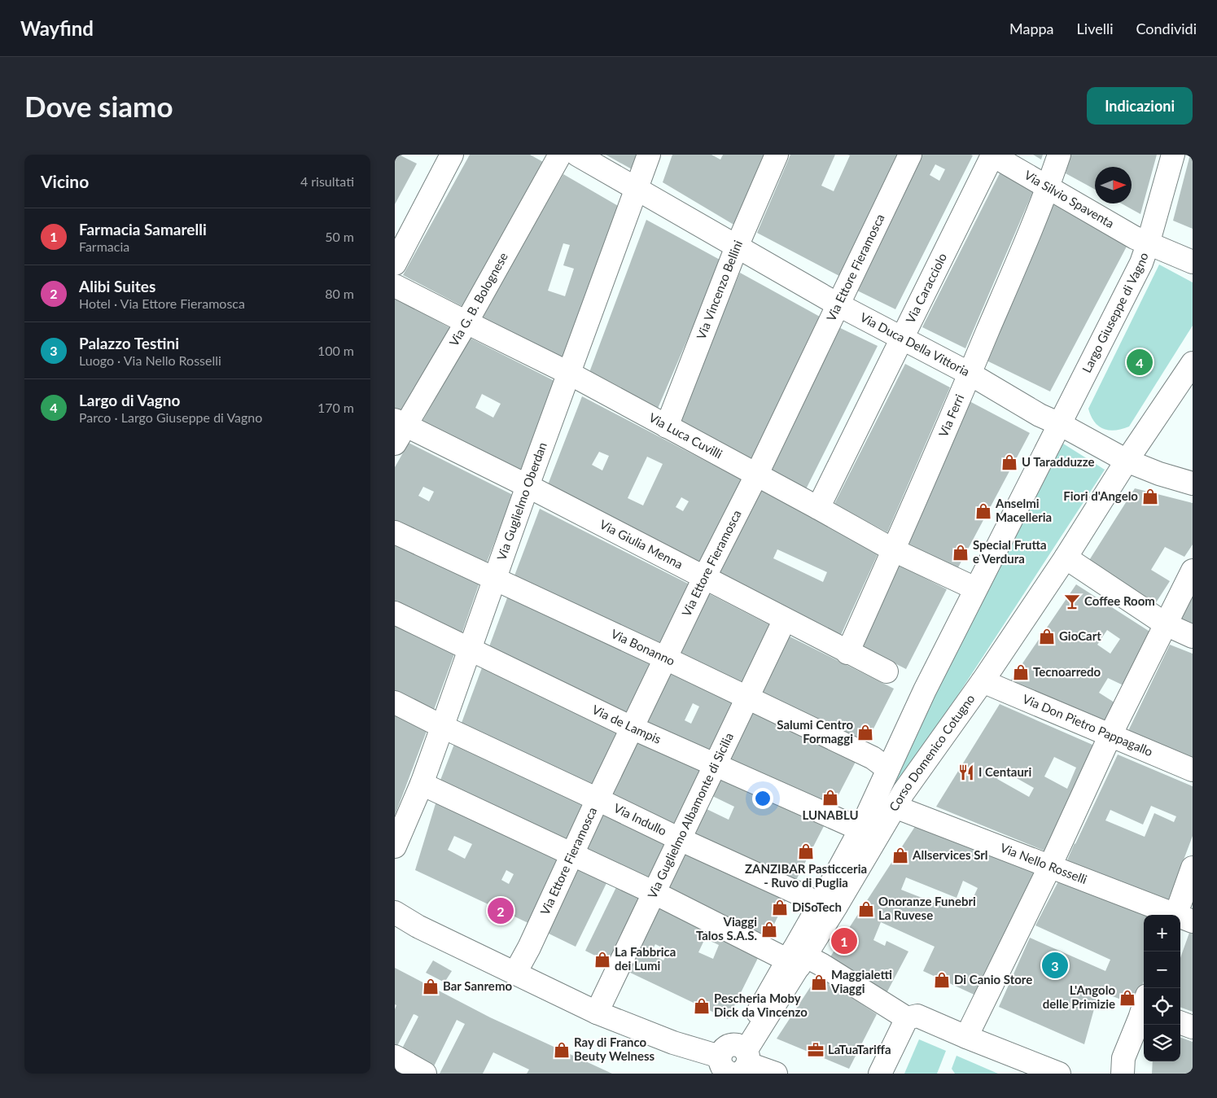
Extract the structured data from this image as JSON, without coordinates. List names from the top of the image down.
{
  "streets": {
    "street": [
      "Via Silvio Spaventa",
      "Via Ettore Fieramosca",
      "Via Caracciolo",
      "Via Vincenzo Bellini",
      "Via G. B. Bolognese",
      "Largo Giuseppe di Vagno",
      "Via Duca Della Vittoria",
      "Via Ferri",
      "Via Luca Cuvilli",
      "Via Guglielmo Oberdan",
      "Via Giulia Menna",
      "Via Bonanno",
      "Via de Lampis",
      "Via Don Pietro Pappagallo",
      "Corso Domenico Cotugno",
      "Via Guglielmo Albamonte di Sicilia",
      "Via Indullo",
      "Via Nello Rosselli"
    ]
  },
  "crossings": [
    ["Via Silvio Spaventa", "Via Caracciolo"],
    ["Via Silvio Spaventa", "Largo Giuseppe di Vagno"],
    ["Via Silvio Spaventa", "Via Ferri"],
    ["Via Ettore Fieramosca", "Via Duca Della Vittoria"],
    ["Via Ettore Fieramosca", "Via Luca Cuvilli"],
    ["Via Ettore Fieramosca", "Via Giulia Menna"],
    ["Via Ettore Fieramosca", "Via Bonanno"],
    ["Via Ettore Fieramosca", "Via de Lampis"],
    ["Via Ettore Fieramosca", "Via Indullo"],
    ["Via Caracciolo", "Via Duca Della Vittoria"],
    ["Via Caracciolo", "Via Luca Cuvilli"],
    ["Via Vincenzo Bellini", "Via Duca Della Vittoria"],
    ["Via Vincenzo Bellini", "Via Luca Cuvilli"],
    ["Via G. B. Bolognese", "Via Luca Cuvilli"],
    ["Via G. B. Bolognese", "Via Giulia Menna"],
    ["Largo Giuseppe di Vagno", "Via Duca Della Vittoria"],
    ["Largo Giuseppe di Vagno", "Corso Domenico Cotugno"],
    ["Via Duca Della Vittoria", "Via Ferri"],
    ["Via Duca Della Vittoria", "Via Guglielmo Oberdan"],
    ["Via Duca Della Vittoria", "Corso Domenico Cotugno"],
    ["Via Ferri", "Via Luca Cuvilli"],
    ["Via Ferri", "Via Giulia Menna"],
    ["Via Luca Cuvilli", "Via Guglielmo Oberdan"],
    ["Via Luca Cuvilli", "Corso Domenico Cotugno"],
    ["Via Guglielmo Oberdan", "Via Giulia Menna"],
    ["Via Guglielmo Oberdan", "Via Bonanno"],
    ["Via Guglielmo Oberdan", "Via de Lampis"],
    ["Via Guglielmo Oberdan", "Via Indullo"],
    ["Via Giulia Menna", "Via Guglielmo Albamonte di Sicilia"],
    ["Via Bonanno", "Corso Domenico Cotugno"],
    ["Via Bonanno", "Via Guglielmo Albamonte di Sicilia"],
    ["Via Bonanno", "Via Nello Rosselli"],
    ["Via de Lampis", "Corso Domenico Cotugno"],
    ["Via de Lampis", "Via Guglielmo Albamonte di Sicilia"],
    ["Via Don Pietro Pappagallo", "Corso Domenico Cotugno"],
    ["Corso Domenico Cotugno", "Via Indullo"],
    ["Corso Domenico Cotugno", "Via Nello Rosselli"],
    ["Via Guglielmo Albamonte di Sicilia", "Via Indullo"]
  ],
  "places": {
    "shop": [
      "U Taradduzze",
      "Fiori d'Angelo",
      "Anselmi Macelleria",
      "Special Frutta e Verdura",
      "GioCart",
      "Tecnoarredo",
      "Salumi Centro Formaggi",
      "LUNABLU",
      "ZANZIBAR Pasticceria - Ruvo di Puglia",
      "Allservices Srl",
      "DiSoTech",
      "Onoranze Funebri La Ruvese",
      "Viaggi Talos S.A.S.",
      "La Fabbrica dei Lumi",
      "Di Canio Store",
      "Maggialetti Viaggi",
      "Bar Sanremo",
      "L'Angolo delle Primizie",
      "Pescheria Moby Dick da Vincenzo",
      "Ray di Franco Beuty Welness"
    ],
    "bar": ["Coffee Room"],
    "restaurant": ["I Centauri"],
    "office": ["LaTuaTariffa"]
  },
  "north": "right",
  "page": {
    "header": "Wayfind",
    "nav": ["Mappa", "Livelli", "Condividi"],
    "buttons": "Indicazioni",
    "title": "Dove siamo",
    "heading": ["Vicino", "4 risultati"],
    "list": [
      {
        "mark": "1",
        "name": "Farmacia Samarelli",
        "note": "Farmacia",
        "value": "50 m"
      },
      {
        "mark": "2",
        "name": "Alibi Suites",
        "note": "Hotel · Via Ettore Fieramosca",
        "value": "80 m"
      },
      {
        "mark": "3",
        "name": "Palazzo Testini",
        "note": "Luogo · Via Nello Rosselli",
        "value": "100 m"
      },
      {
        "mark": "4",
        "name": "Largo di Vagno",
        "note": "Parco · Largo Giuseppe di Vagno",
        "value": "170 m"
      }
    ],
    "pins": [
      "4",
      "2",
      "1",
      "3"
    ],
    "map_buttons": ["+", "−"]
  }
}
